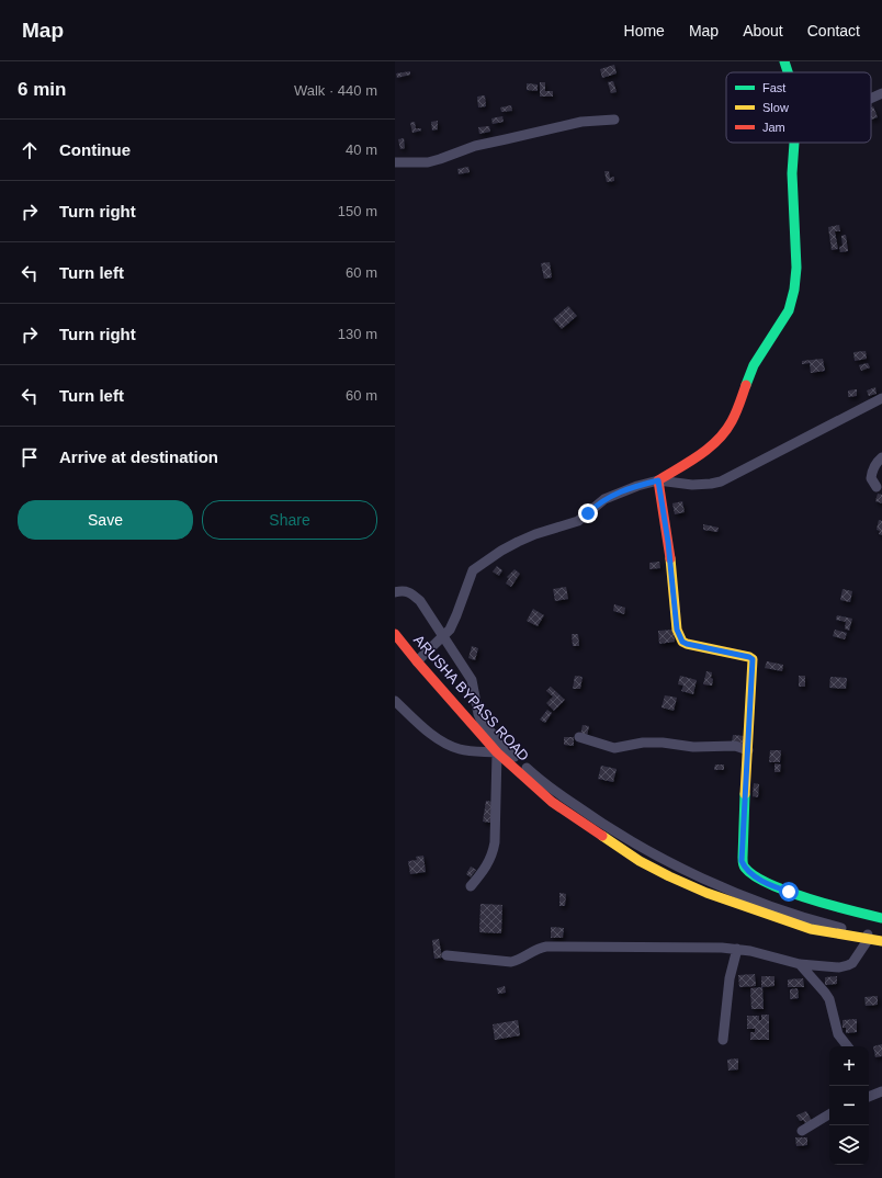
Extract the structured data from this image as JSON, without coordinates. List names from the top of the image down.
{
  "streets": {
    "street": ["ARUSHA BYPASS ROAD"]
  },
  "legend": ["Fast", "Slow", "Jam"],
  "page": {
    "header": "Map",
    "nav": [
      "Home",
      "Map",
      "About",
      "Contact"
    ],
    "heading": ["6 min", "Walk · 440 m"],
    "list": [
      ["Continue", "40 m"],
      ["Turn right", "150 m"],
      ["Turn left", "60 m"],
      ["Turn right", "130 m"],
      ["Turn left", "60 m"],
      "Arrive at destination"
    ],
    "buttons": ["Save", "Share"],
    "map_buttons": ["+", "−"]
  }
}
